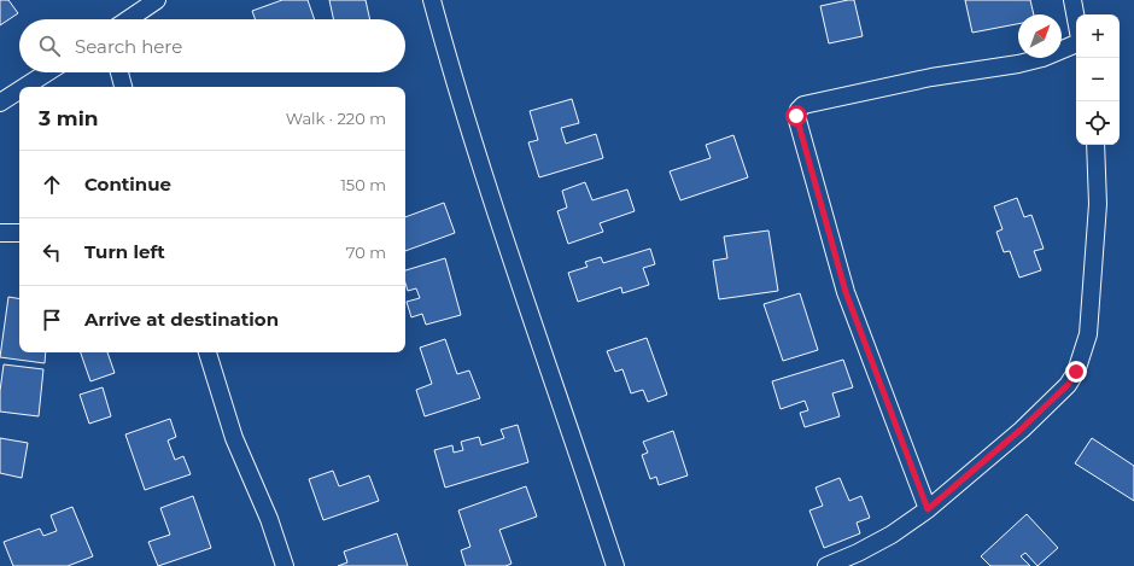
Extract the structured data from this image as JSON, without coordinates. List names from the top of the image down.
{
  "north": "top right",
  "page": {
    "map_buttons": ["+", "−"],
    "search": "Search here",
    "heading": ["3 min", "Walk · 220 m"],
    "list": [
      ["Continue", "150 m"],
      ["Turn left", "70 m"],
      "Arrive at destination"
    ]
  }
}
